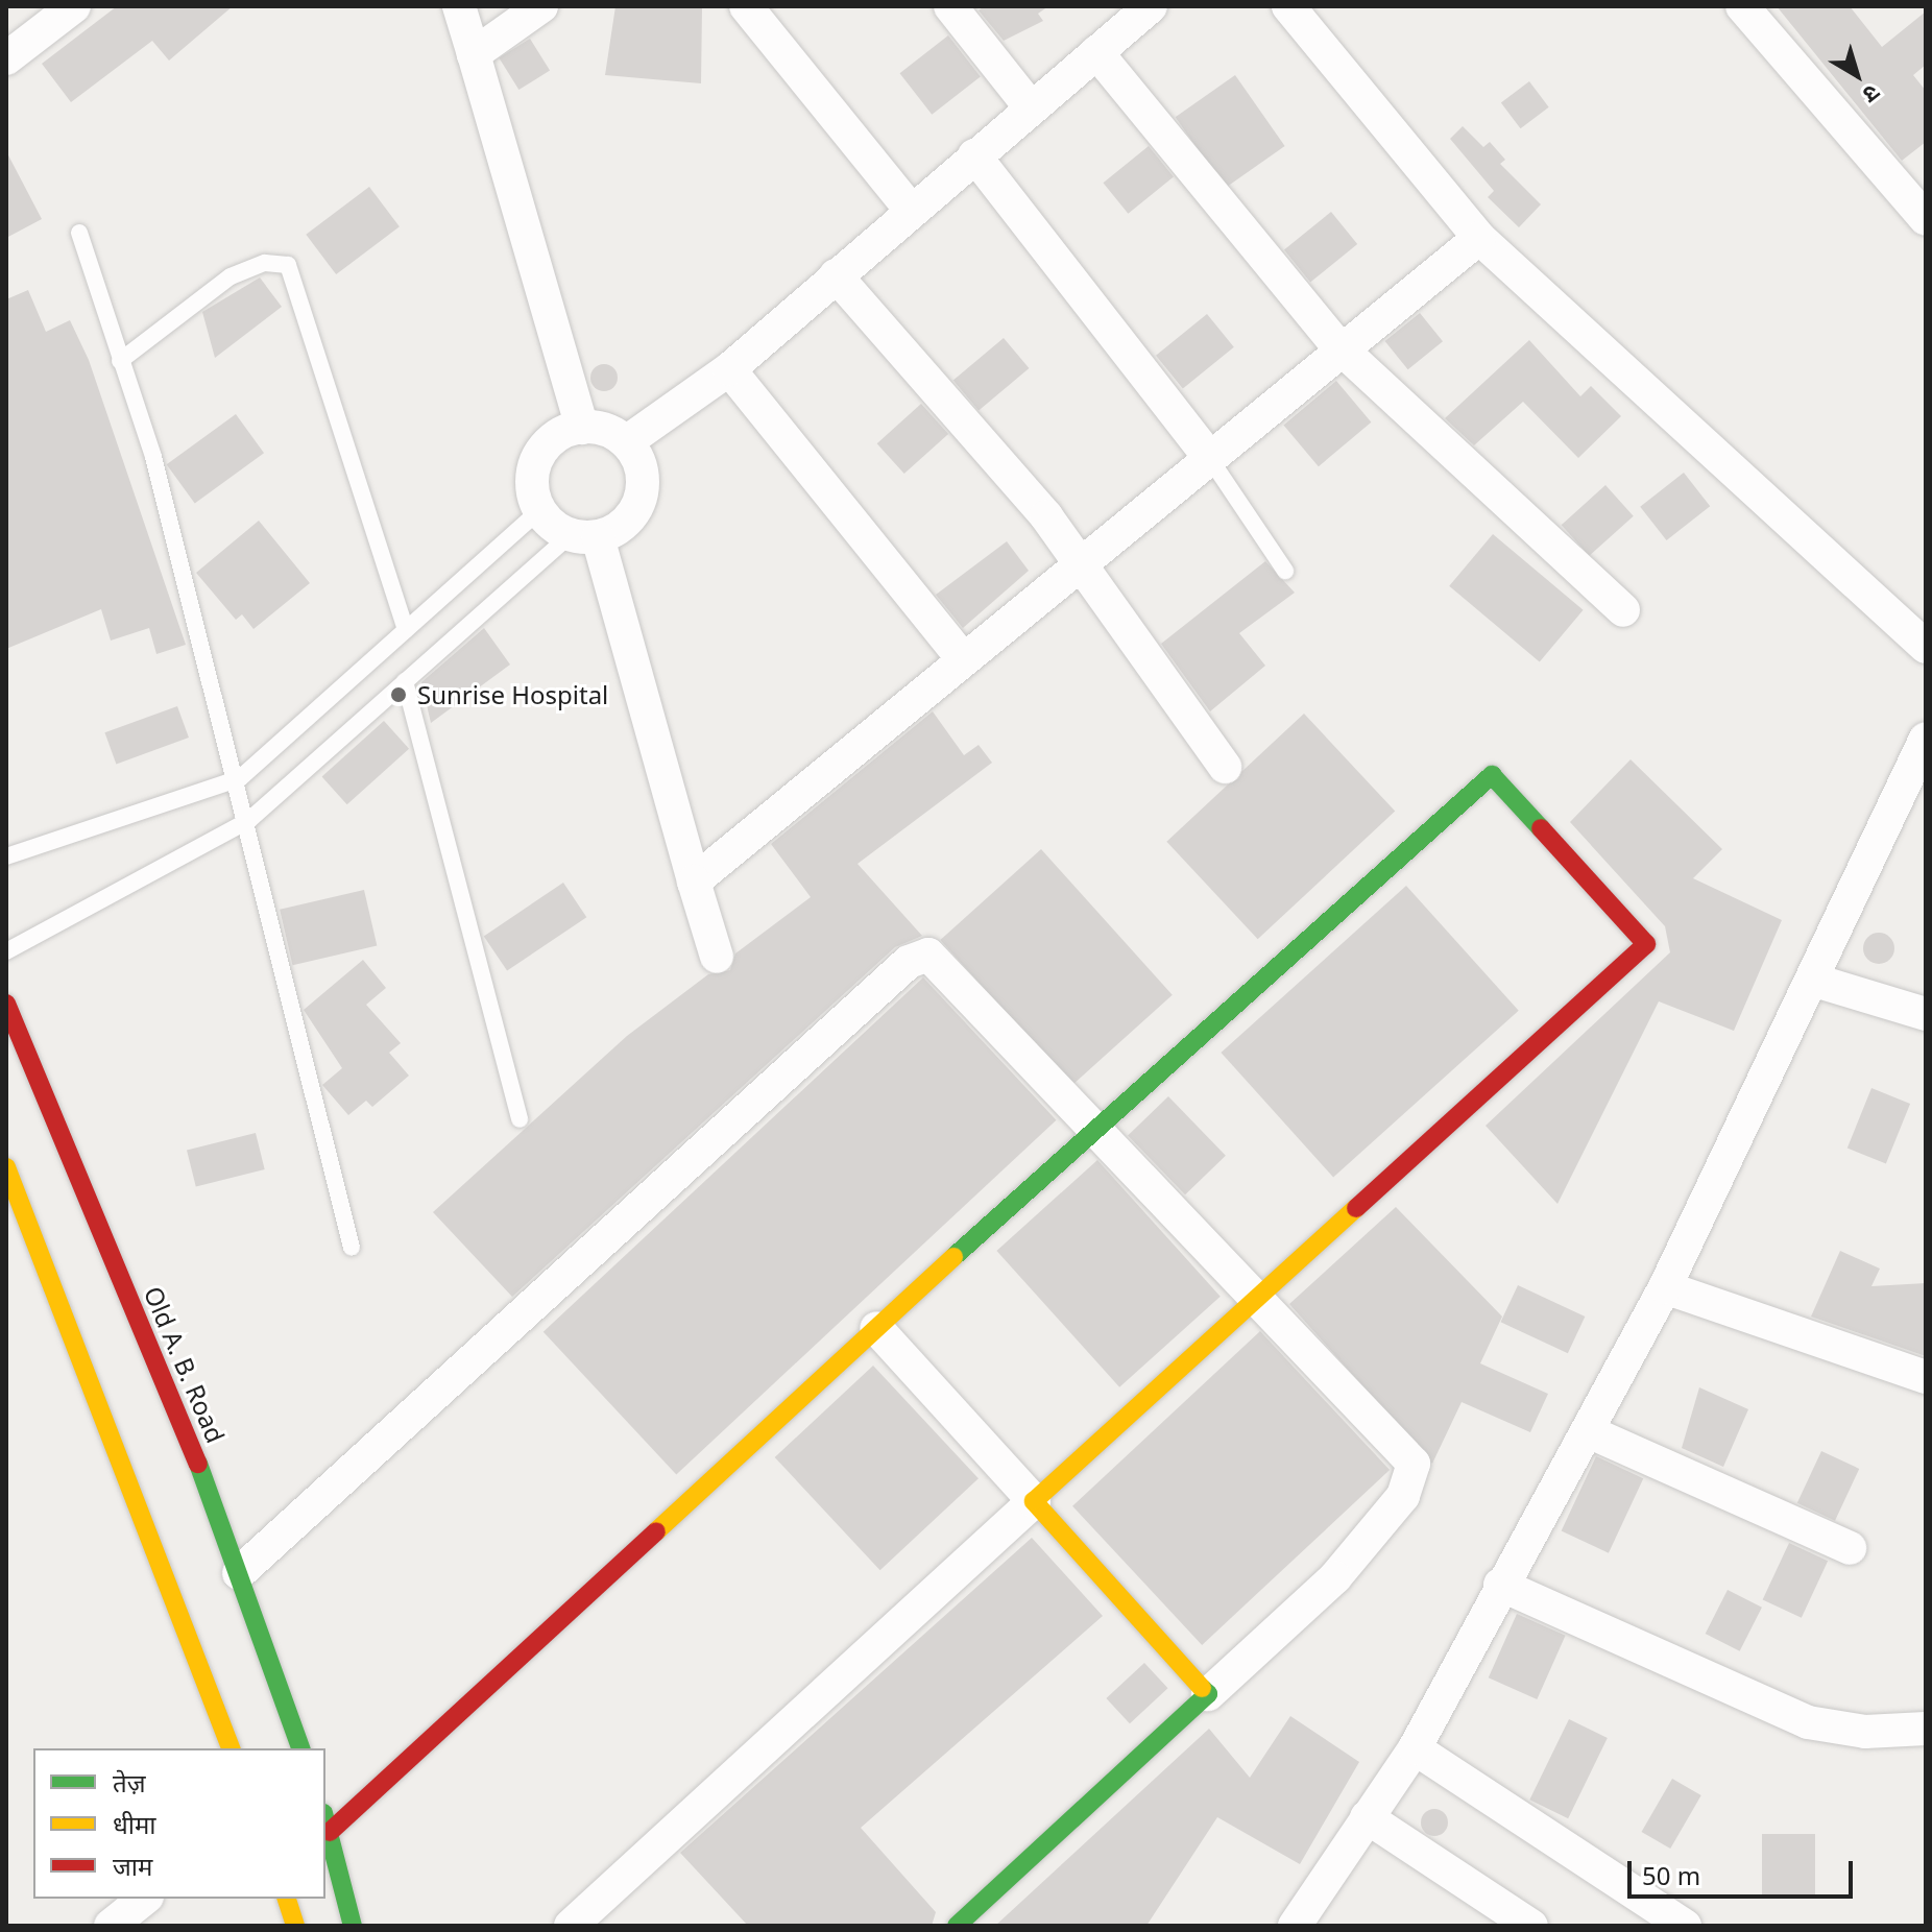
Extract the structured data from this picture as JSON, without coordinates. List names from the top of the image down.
{
  "streets": {
    "street": ["Old A. B. Road"]
  },
  "places": ["Sunrise Hospital"],
  "legend": ["तेज़", "धीमा", "जाम"],
  "scale_bar": "50 m",
  "north": "bottom right"
}
